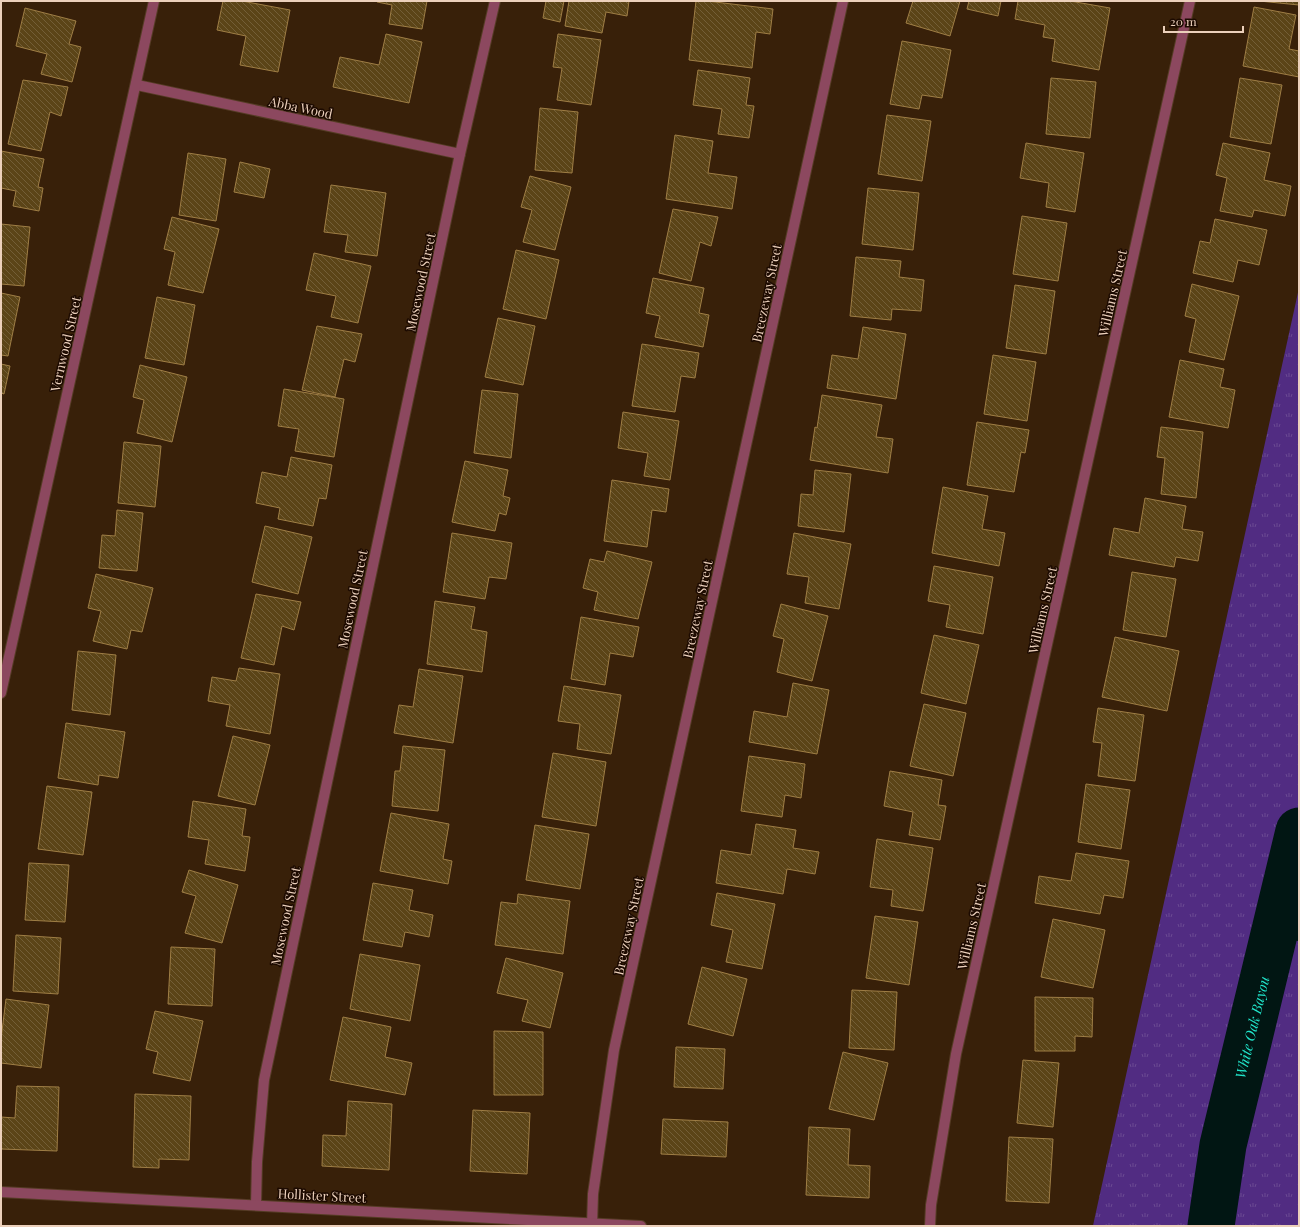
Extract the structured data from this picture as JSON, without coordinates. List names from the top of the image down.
{
  "streets": {
    "street": [
      "Abba Wood",
      "Mosewood Street",
      "Breezeway Street",
      "Williams Street",
      "Vernwood Street",
      "Hollister Street"
    ]
  },
  "crossings": [
    ["Abba Wood", "Mosewood Street"],
    ["Abba Wood", "Vernwood Street"],
    ["Mosewood Street", "Hollister Street"],
    ["Breezeway Street", "Hollister Street"]
  ],
  "water": ["White Oak Bayou"],
  "scale_bar": "20 m"
}
